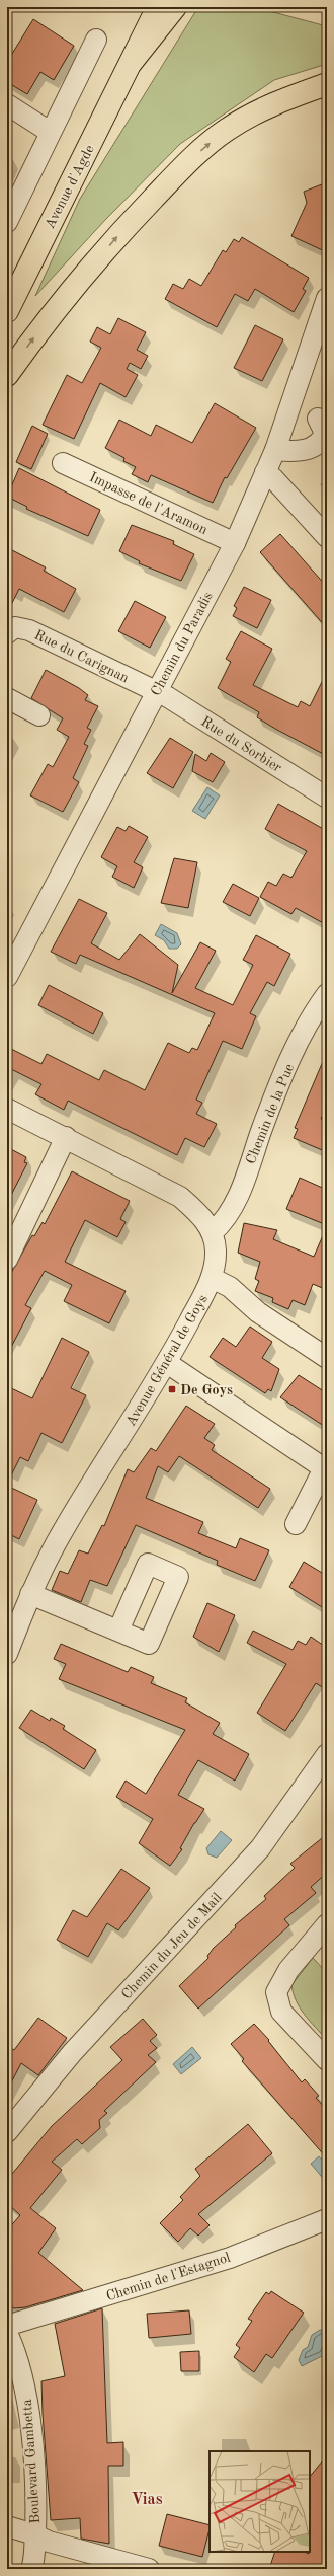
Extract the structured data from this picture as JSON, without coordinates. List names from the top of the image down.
{
  "streets": {
    "main road": ["Avenue d'Agde"],
    "street": [
      "Impasse de l'Aramon",
      "Chemin du Paradis",
      "Rue du Carignan",
      "Rue du Sorbier",
      "Chemin de la Pue",
      "Avenue Général de Goys",
      "Chemin du Jeu de Mail",
      "Chemin de l'Estagnol",
      "Boulevard Gambetta"
    ]
  },
  "crossings": [
    ["Impasse de l'Aramon", "Chemin du Paradis"],
    ["Chemin du Paradis", "Rue du Carignan"],
    ["Chemin du Paradis", "Rue du Sorbier"],
    ["Rue du Carignan", "Rue du Sorbier"],
    ["Chemin de la Pue", "Avenue Général de Goys"]
  ],
  "districts": ["Vias"],
  "places": {
    "transit": ["De Goys"]
  }
}
